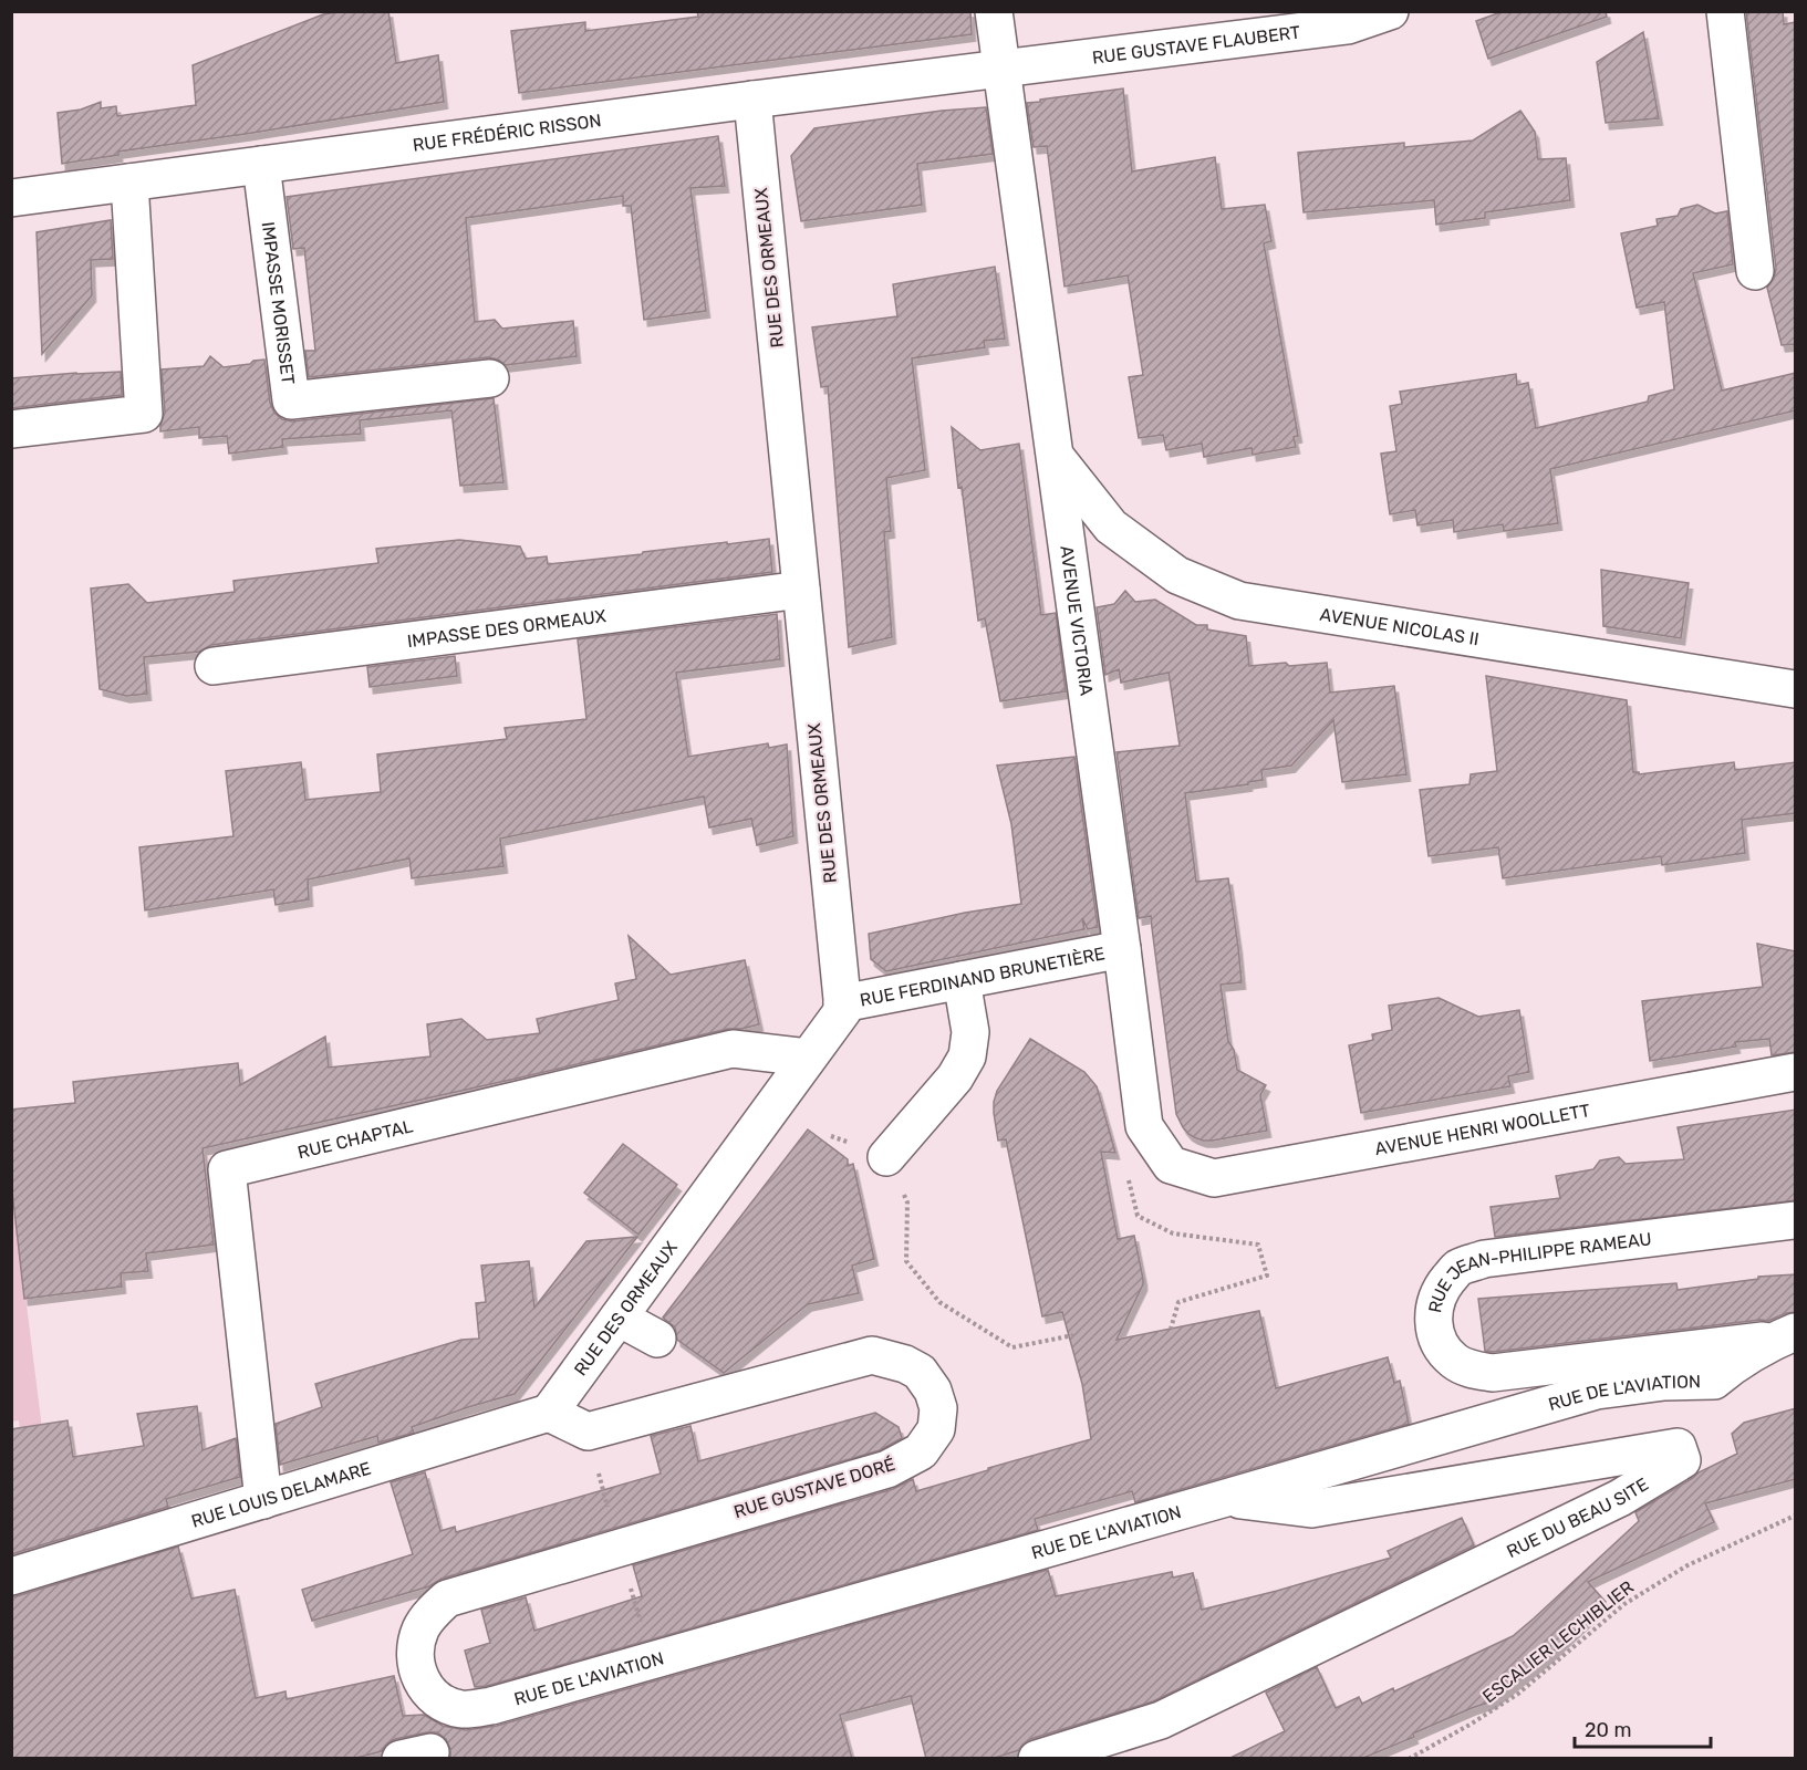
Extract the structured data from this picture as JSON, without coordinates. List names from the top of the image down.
{
  "streets": {
    "street": [
      "RUE GUSTAVE FLAUBERT",
      "RUE FRÉDÉRIC RISSON",
      "RUE DES ORMEAUX",
      "IMPASSE MORISSET",
      "AVENUE VICTORIA",
      "AVENUE NICOLAS II",
      "IMPASSE DES ORMEAUX",
      "RUE FERDINAND BRUNETIÈRE",
      "AVENUE HENRI WOOLLETT",
      "RUE CHAPTAL",
      "RUE JEAN-PHILIPPE RAMEAU",
      "RUE DE L'AVIATION",
      "RUE GUSTAVE DORÉ",
      "RUE LOUIS DELAMARE",
      "RUE DU BEAU SITE"
    ],
    "path": ["ESCALIER LECHIBLIER"]
  },
  "crossings": [
    ["RUE GUSTAVE FLAUBERT", "RUE FRÉDÉRIC RISSON"],
    ["RUE GUSTAVE FLAUBERT", "AVENUE VICTORIA"],
    ["RUE FRÉDÉRIC RISSON", "RUE DES ORMEAUX"],
    ["RUE FRÉDÉRIC RISSON", "IMPASSE MORISSET"],
    ["RUE FRÉDÉRIC RISSON", "AVENUE VICTORIA"],
    ["RUE DES ORMEAUX", "IMPASSE DES ORMEAUX"],
    ["RUE DES ORMEAUX", "RUE FERDINAND BRUNETIÈRE"],
    ["RUE DES ORMEAUX", "RUE CHAPTAL"],
    ["RUE DES ORMEAUX", "RUE GUSTAVE DORÉ"],
    ["RUE DES ORMEAUX", "RUE LOUIS DELAMARE"],
    ["AVENUE VICTORIA", "AVENUE NICOLAS II"],
    ["AVENUE VICTORIA", "RUE FERDINAND BRUNETIÈRE"],
    ["AVENUE VICTORIA", "AVENUE HENRI WOOLLETT"],
    ["RUE CHAPTAL", "RUE LOUIS DELAMARE"],
    ["RUE JEAN-PHILIPPE RAMEAU", "RUE DE L'AVIATION"],
    ["RUE DE L'AVIATION", "RUE GUSTAVE DORÉ"],
    ["RUE DE L'AVIATION", "RUE DU BEAU SITE"],
    ["RUE GUSTAVE DORÉ", "RUE LOUIS DELAMARE"]
  ],
  "scale_bar": "20 m"
}
